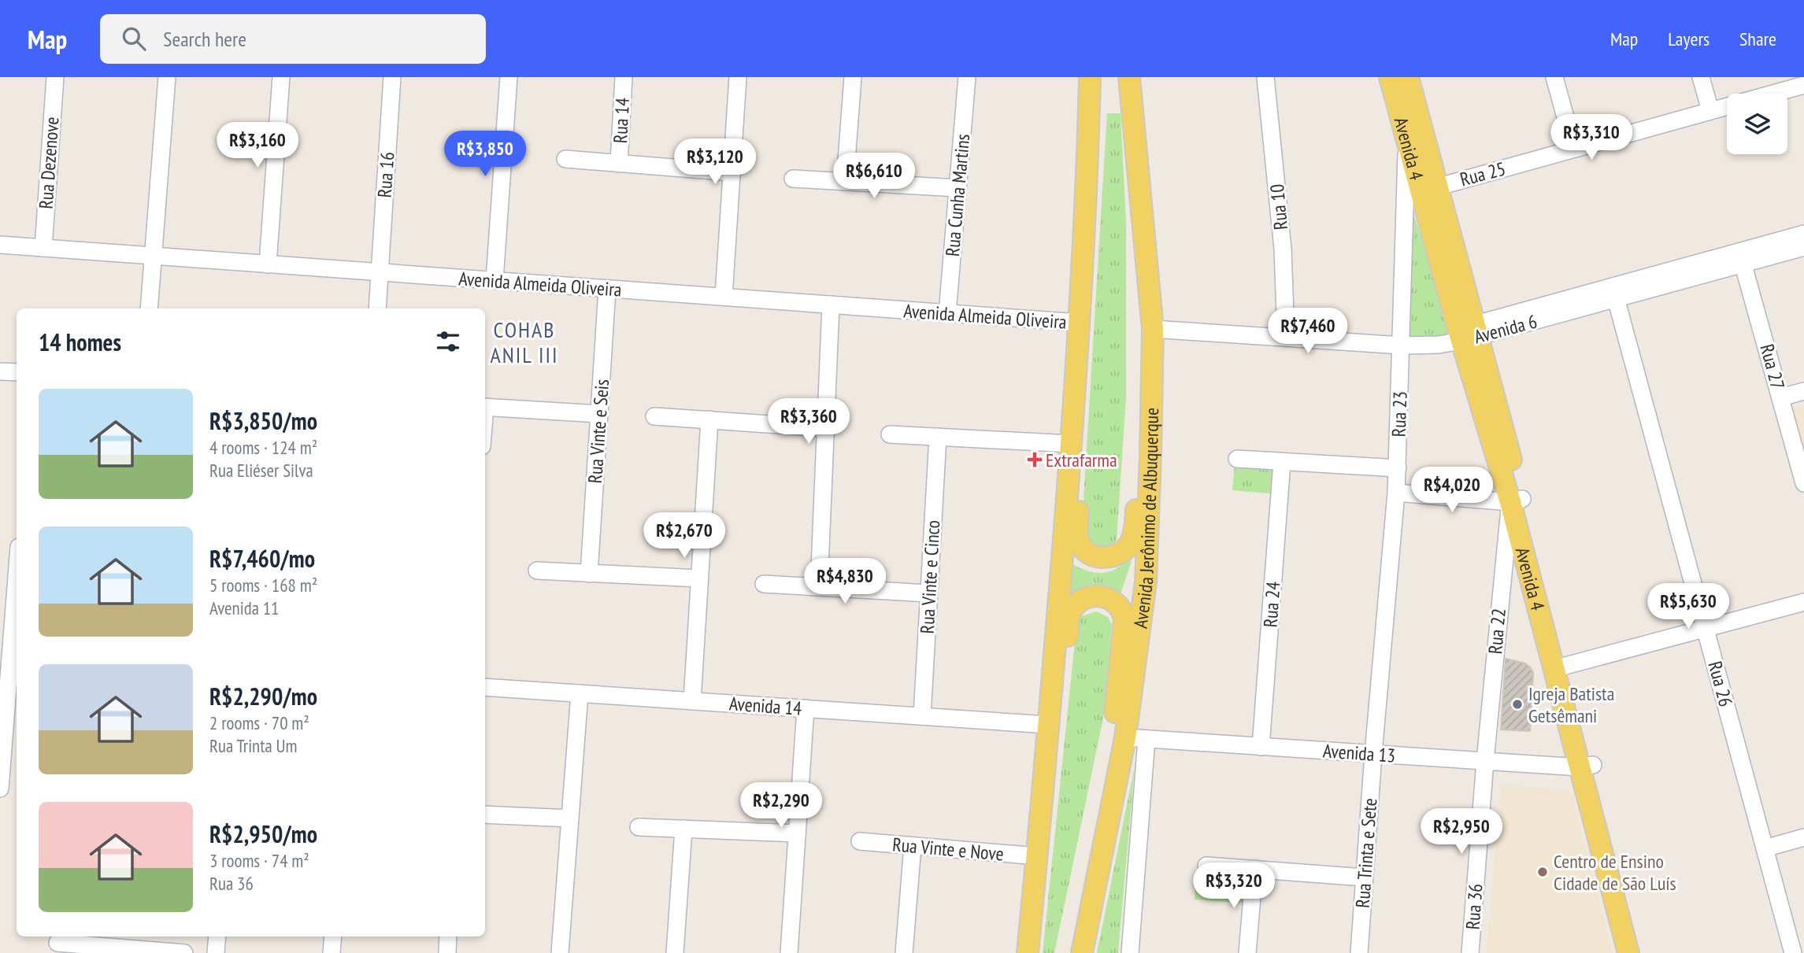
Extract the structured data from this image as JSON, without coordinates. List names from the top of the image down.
{
  "streets": {
    "main road": ["Avenida 4", "Avenida Jerônimo de Albuquerque"],
    "street": [
      "Rua 14",
      "Rua Dezenove",
      "Rua 25",
      "Rua 16",
      "Rua Cunha Martins",
      "Rua 10",
      "Avenida Almeida Oliveira",
      "Avenida 6",
      "Rua 27",
      "Rua 23",
      "Rua Vinte e Seis",
      "Rua Vinte e Cinco",
      "Rua 24",
      "Rua 22",
      "Rua 26",
      "Avenida 14",
      "Avenida 13",
      "Rua Vinte e Nove",
      "Rua Trinta e Sete",
      "Rua 36"
    ]
  },
  "crossings": [
    ["Avenida 4", "Rua 25"],
    ["Avenida 4", "Avenida 6"],
    ["Avenida 4", "Rua 23"],
    ["Avenida 4", "Rua 22"],
    ["Avenida 4", "Avenida 13"],
    ["Rua Dezenove", "Avenida Almeida Oliveira"],
    ["Rua 16", "Avenida Almeida Oliveira"],
    ["Rua Cunha Martins", "Avenida Almeida Oliveira"],
    ["Rua 10", "Avenida 6"],
    ["Avenida Almeida Oliveira", "Rua Vinte e Seis"],
    ["Avenida 6", "Rua 27"],
    ["Avenida 6", "Rua 23"],
    ["Avenida 6", "Avenida Jerônimo de Albuquerque"],
    ["Avenida 6", "Rua 26"],
    ["Rua 23", "Avenida 13"],
    ["Rua 23", "Rua Trinta e Sete"],
    ["Avenida Jerônimo de Albuquerque", "Avenida 13"],
    ["Rua Vinte e Cinco", "Avenida 14"],
    ["Rua 24", "Avenida 13"],
    ["Rua 22", "Avenida 13"],
    ["Rua 22", "Rua 36"],
    ["Avenida 13", "Rua Trinta e Sete"],
    ["Avenida 13", "Rua 36"]
  ],
  "districts": ["COHAB ANIL III"],
  "places": {
    "health": ["Extrafarma"],
    "other": ["Igreja Batista Getsêmani", "Centro de Ensino Cidade de São Luís"]
  },
  "page": {
    "header": "Map",
    "search": "Search here",
    "nav": ["Map", "Layers", "Share"],
    "price": [
      "R$3,310",
      "R$3,160",
      "R$3,850",
      "R$3,120",
      "R$6,610",
      "R$7,460",
      "R$3,360",
      "R$4,020",
      "R$2,670",
      "R$4,830",
      "R$5,630",
      "R$2,290",
      "R$2,950",
      "R$3,320"
    ],
    "heading": "14 homes",
    "list": [
      {
        "name": "R$3,850/mo",
        "note": "4 rooms · 124 m² · Rua Eliéser Silva"
      },
      {
        "name": "R$7,460/mo",
        "note": "5 rooms · 168 m² · Avenida 11"
      },
      {
        "name": "R$2,290/mo",
        "note": "2 rooms · 70 m² · Rua Trinta Um"
      },
      {
        "name": "R$2,950/mo",
        "note": "3 rooms · 74 m² · Rua 36"
      }
    ]
  }
}
